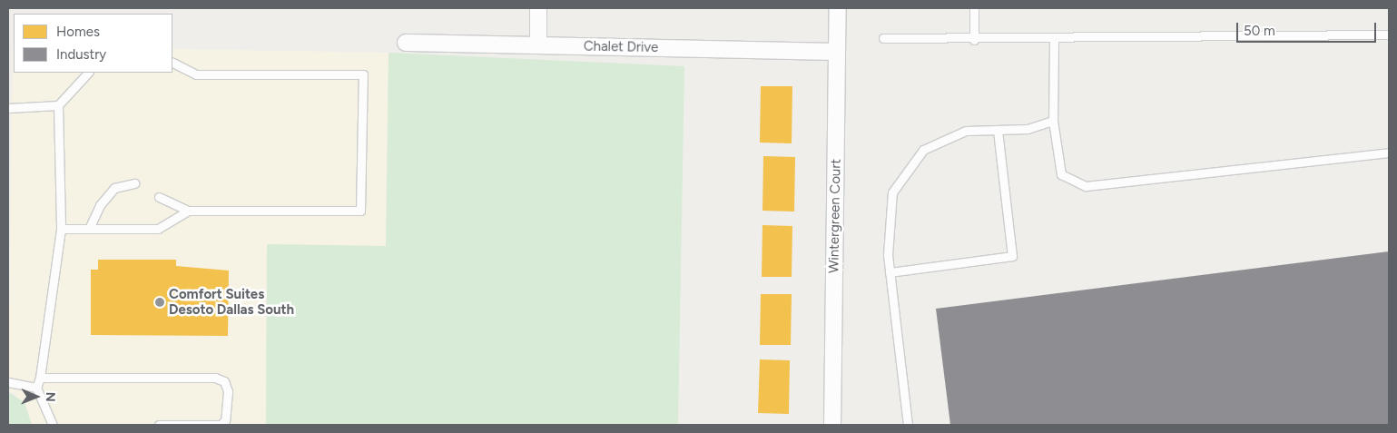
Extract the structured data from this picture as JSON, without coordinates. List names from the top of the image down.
{
  "streets": {
    "street": ["Chalet Drive", "Wintergreen Court"]
  },
  "crossings": [
    ["Chalet Drive", "Wintergreen Court"]
  ],
  "places": ["Comfort Suites Desoto Dallas South"],
  "legend": ["Homes", "Industry"],
  "scale_bar": "50 m",
  "north": "right"
}
